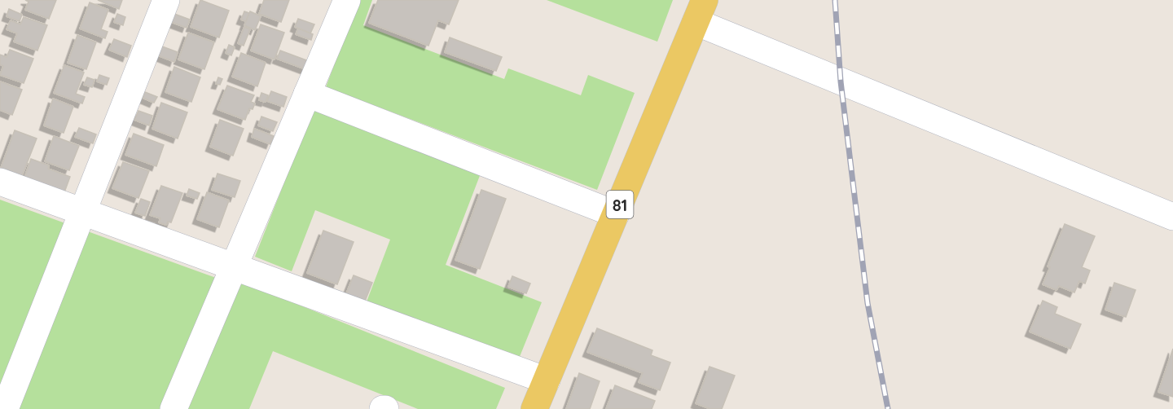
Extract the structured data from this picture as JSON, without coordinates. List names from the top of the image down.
{
  "streets": {
    "main road": ["81"]
  }
}
